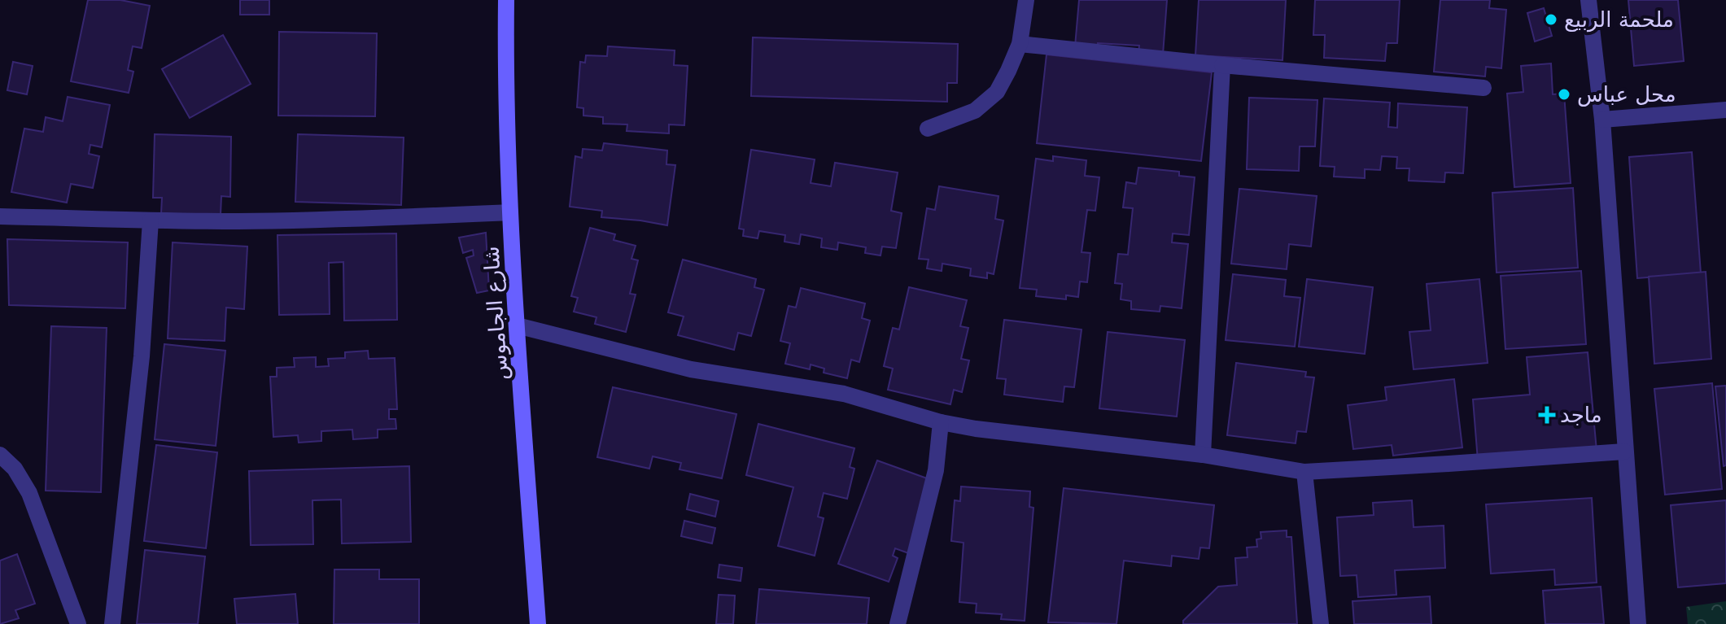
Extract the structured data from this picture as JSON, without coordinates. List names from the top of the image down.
{
  "streets": {
    "street": ["شارع الجاموس"]
  },
  "places": {
    "other": ["ملحمة الربيع", "محل عباس"],
    "health": ["ماجد"]
  }
}
